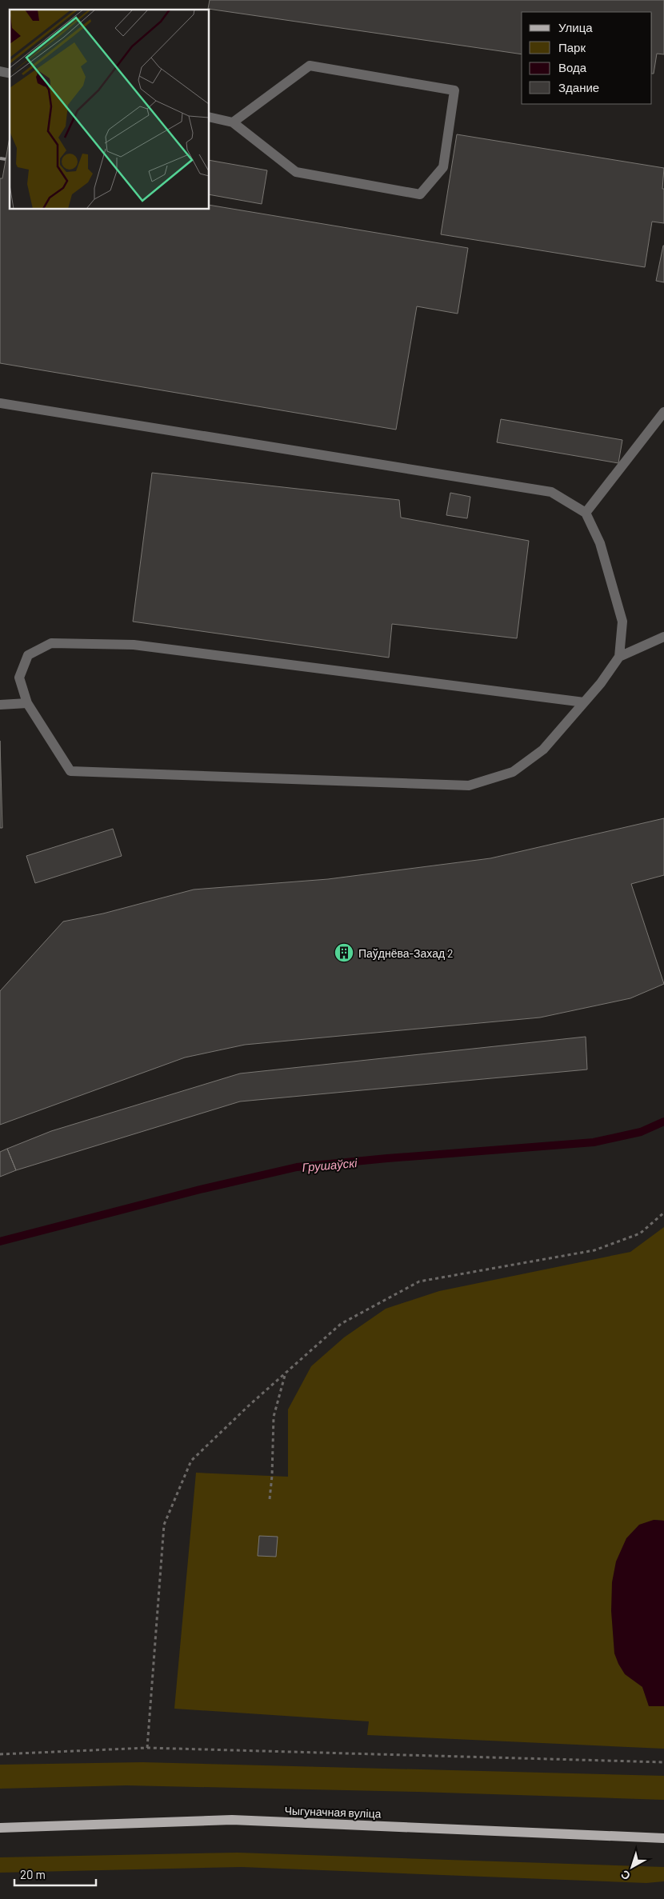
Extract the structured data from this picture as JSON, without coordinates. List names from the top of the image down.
{
  "streets": {
    "main road": ["Чыгуначная вуліца"]
  },
  "water": ["Грушаўскі"],
  "places": {
    "building": ["Паўднёва-Захад 2"]
  },
  "legend": [
    "Улица",
    "Парк",
    "Вода",
    "Здание"
  ],
  "scale_bar": "20 m",
  "north": "bottom left"
}
